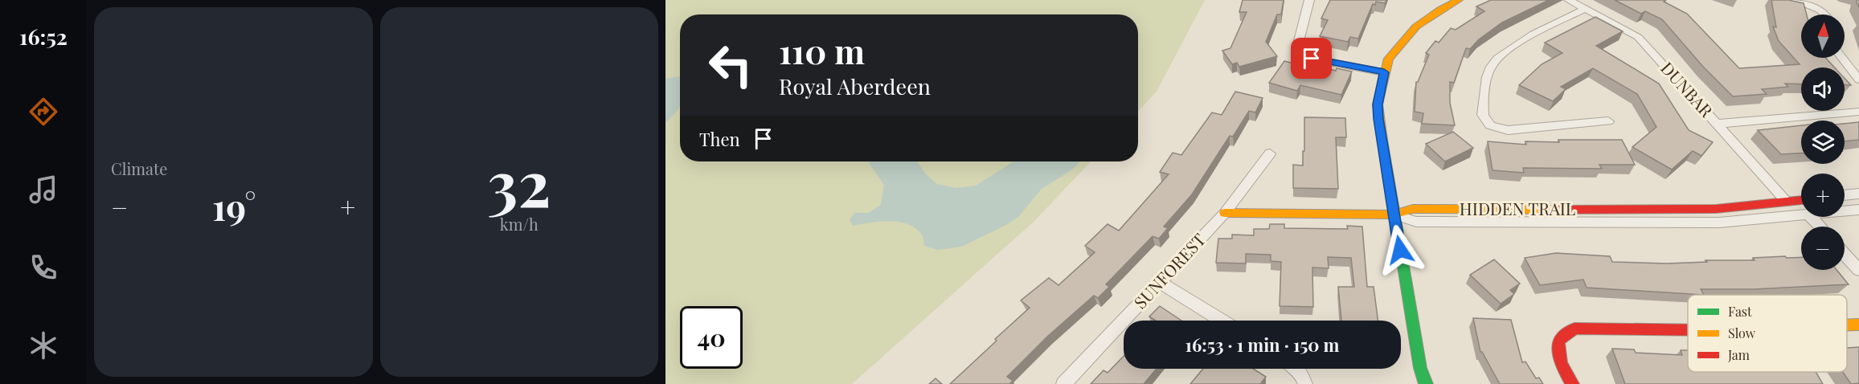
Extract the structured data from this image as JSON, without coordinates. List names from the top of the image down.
{
  "streets": {
    "street": ["DUNBAR", "HIDDEN TRAIL", "SUNFOREST"]
  },
  "crossings": [
    ["DUNBAR", "HIDDEN TRAIL"],
    ["HIDDEN TRAIL", "SUNFOREST"]
  ],
  "legend": ["Fast", "Slow", "Jam"],
  "north": "top",
  "page": {
    "tabs": "16:52",
    "tile": [
      "Climate",
      ["32", "km/h"]
    ],
    "map_buttons": ["+", "−"],
    "turn": ["110 m", "Royal Aberdeen"],
    "then": "Then",
    "heat": ["−", "19°", "+"],
    "limit": "40",
    "trip": "16:53 · 1 min · 150 m"
  }
}
